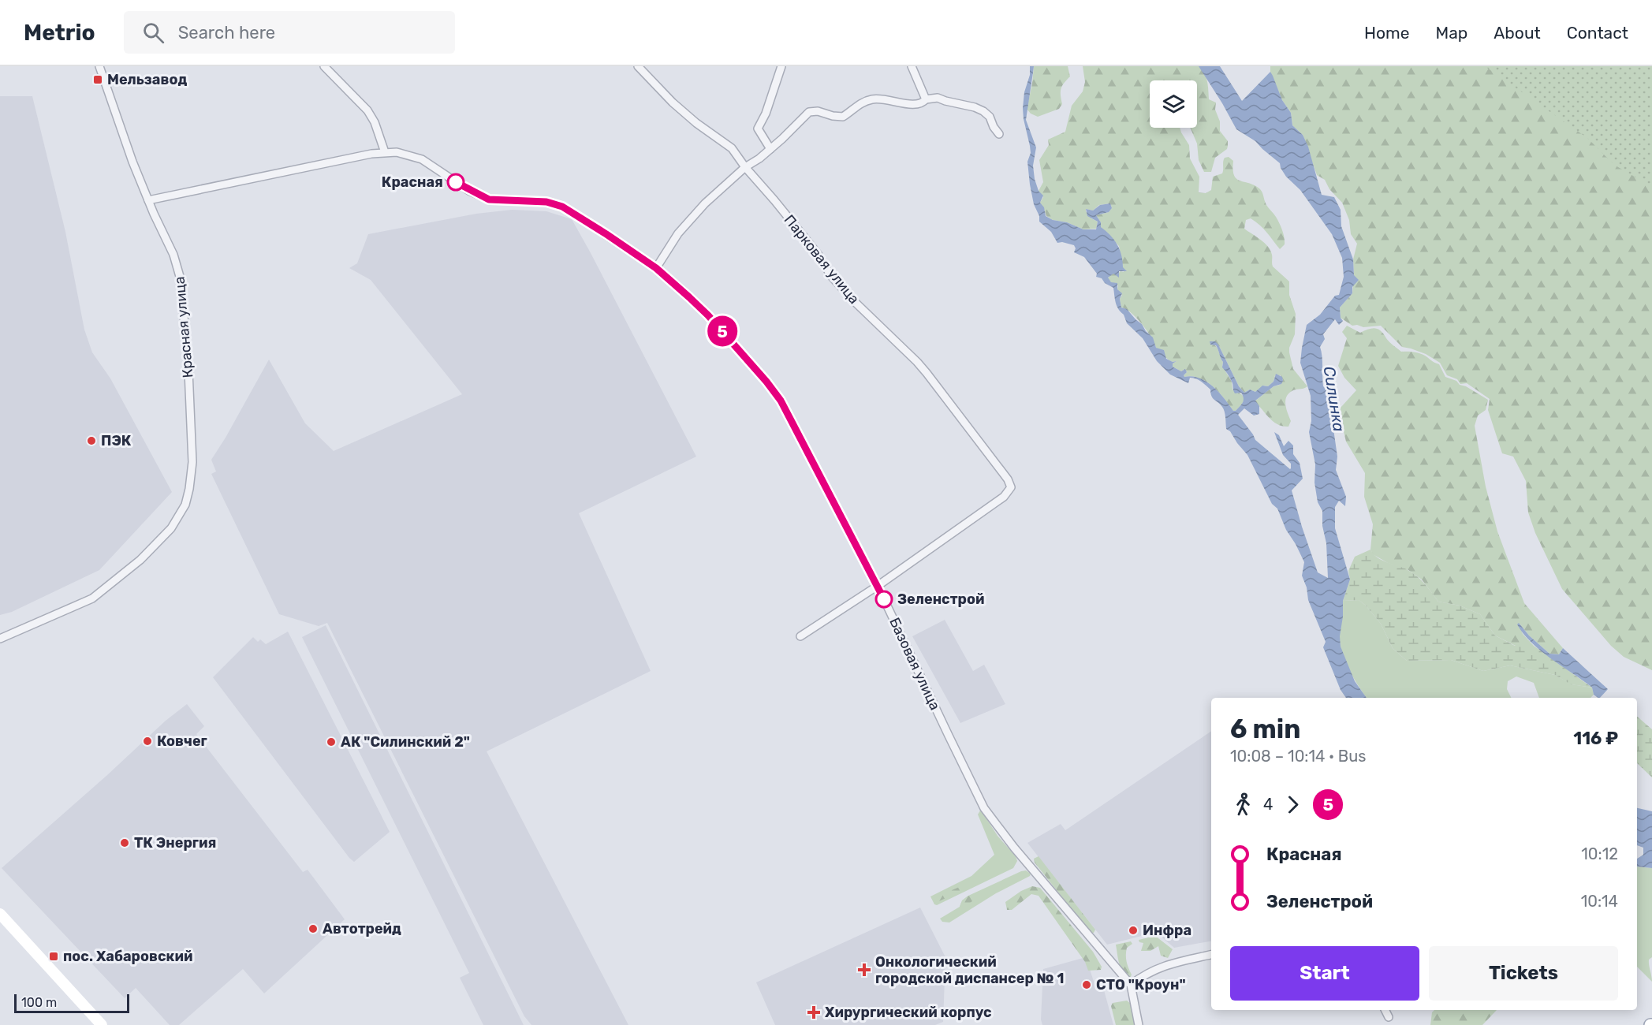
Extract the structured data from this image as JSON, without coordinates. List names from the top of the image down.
{
  "streets": {
    "street": ["Парковая улица", "Красная улица", "Базовая улица"]
  },
  "crossings": [
    ["Парковая улица", "Базовая улица"]
  ],
  "water": ["Силинка"],
  "places": {
    "transit": ["Мельзавод", "пос. Хабаровский"],
    "other": [
      "Красная",
      "ПЭК",
      "Зеленстрой",
      "Ковчег",
      "АК \"Силинский 2\"",
      "ТК Энергия",
      "Автотрейд",
      "Инфра",
      "СТО \"Кроун\""
    ],
    "health": ["Онкологический городской диспансер № 1", "Хирургический корпус"]
  },
  "lines": ["bus line 5"],
  "scale_bar": "100 m",
  "page": {
    "header": "Metrio",
    "search": "Search here",
    "nav": [
      "Home",
      "Map",
      "About",
      "Contact"
    ],
    "on_map": "5",
    "heading": ["6 min", "10:08 – 10:14 · Bus", "116 ₽"],
    "legs": ["4", "5"],
    "list": [
      {
        "name": "Красная",
        "value": "10:12"
      },
      {
        "name": "Зеленстрой",
        "value": "10:14"
      }
    ],
    "buttons": ["Start", "Tickets"],
    "scale": "100 m"
  }
}
